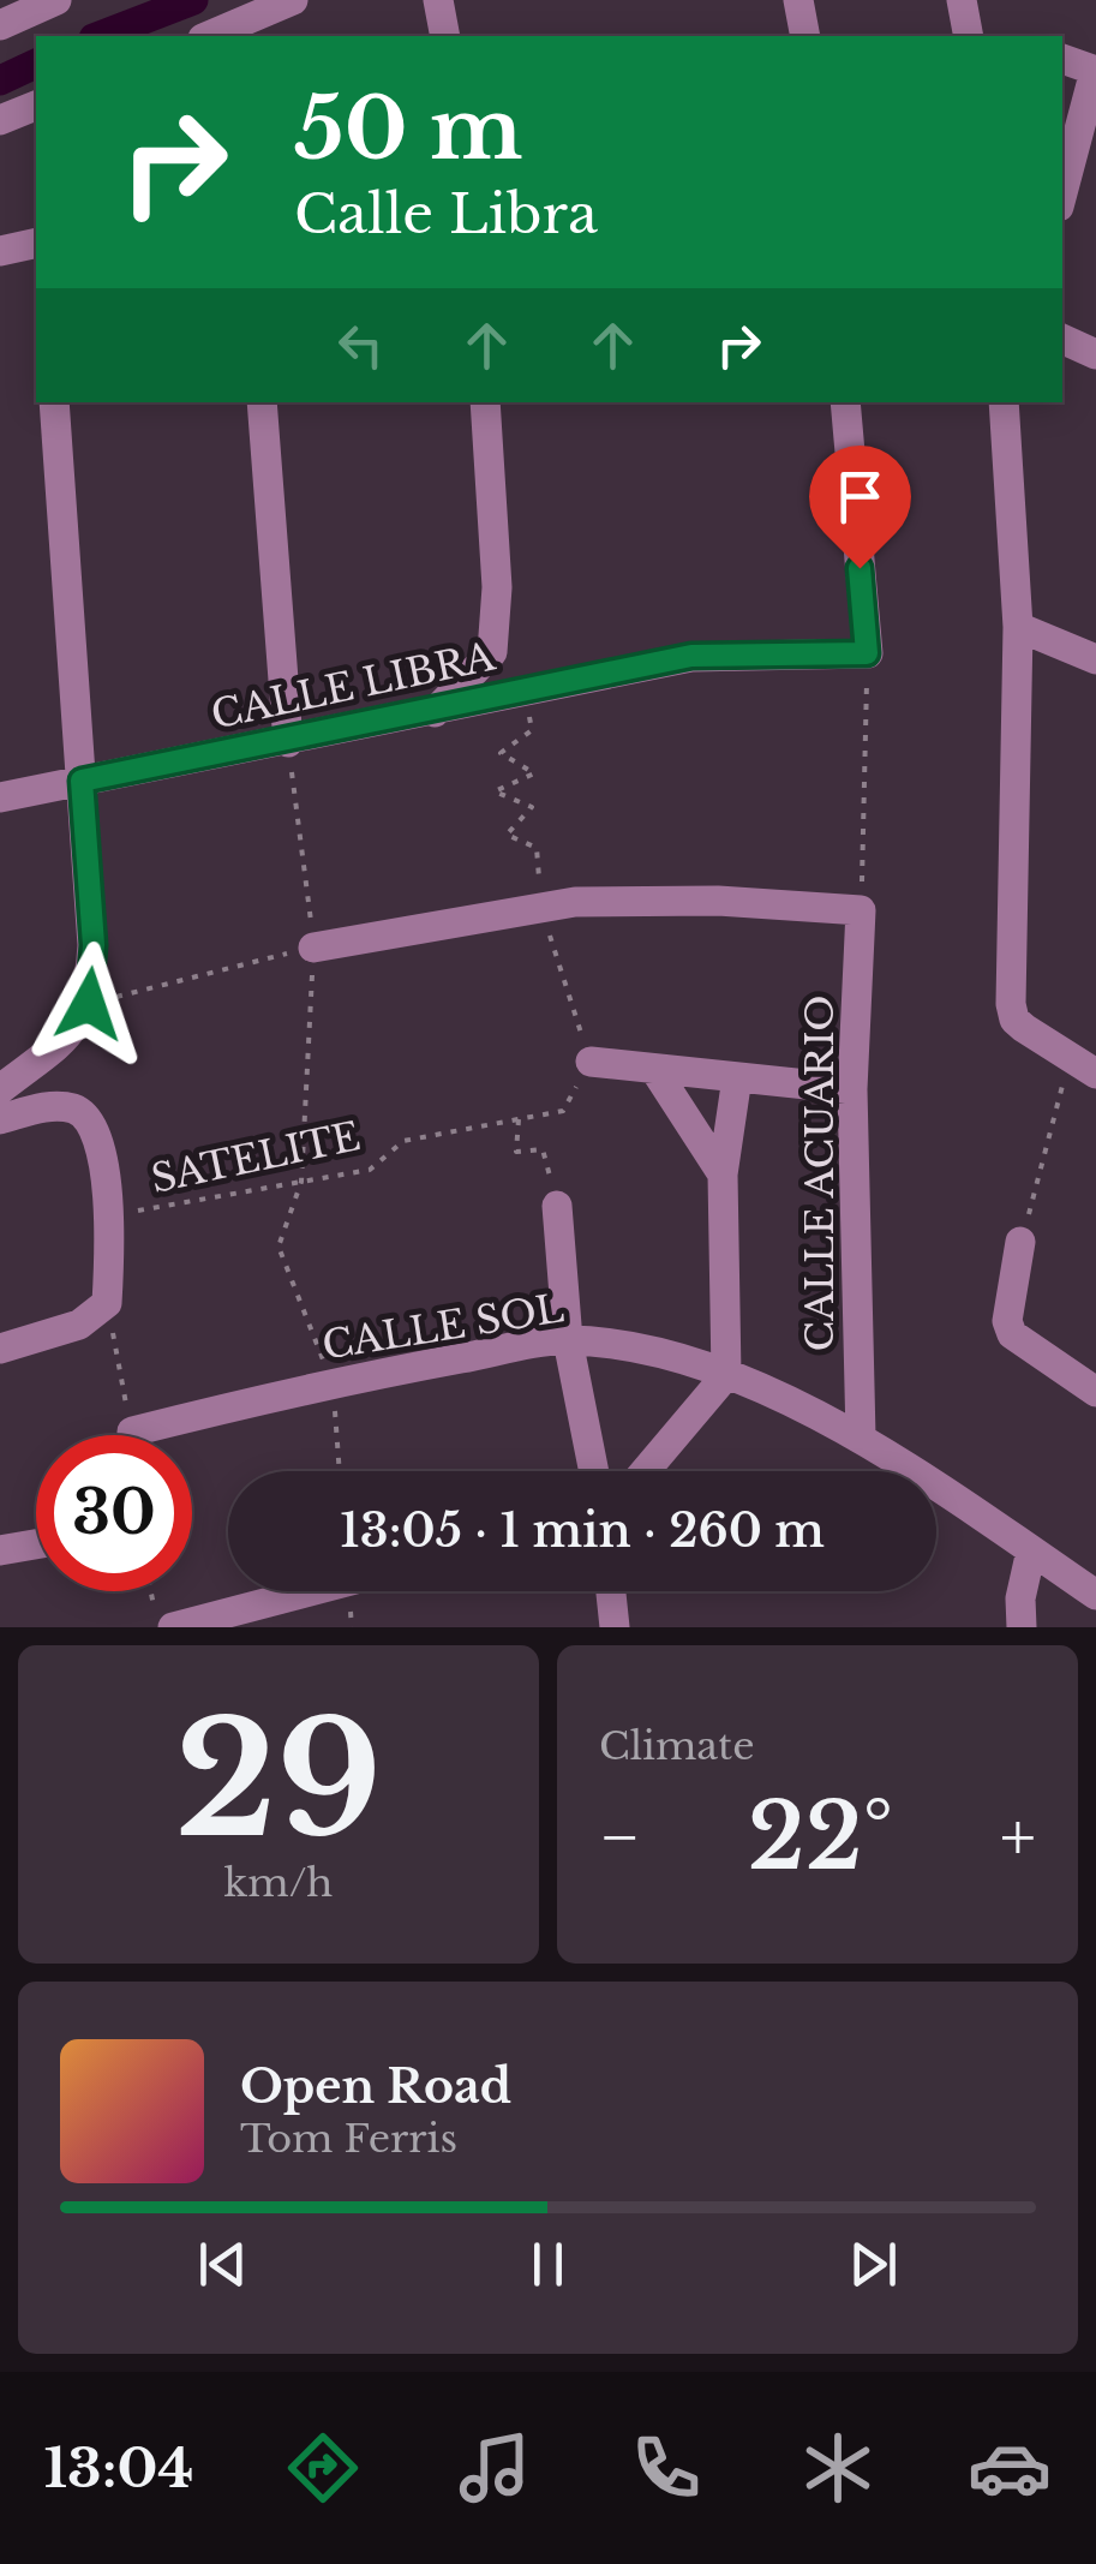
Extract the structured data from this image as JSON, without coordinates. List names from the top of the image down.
{
  "streets": {
    "street": ["CALLE LIBRA", "CALLE ACUARIO", "CALLE SOL"],
    "path": ["SATELITE"]
  },
  "crossings": [
    ["CALLE ACUARIO", "CALLE SOL"]
  ],
  "page": {
    "turn": ["50 m", "Calle Libra"],
    "limit": "30",
    "trip": "13:05 · 1 min · 260 m",
    "tile": [
      ["29", "km/h"],
      "Climate"
    ],
    "heat": ["−", "22°", "+"],
    "song": ["Open Road", "Tom Ferris"],
    "tabs": "13:04"
  }
}
